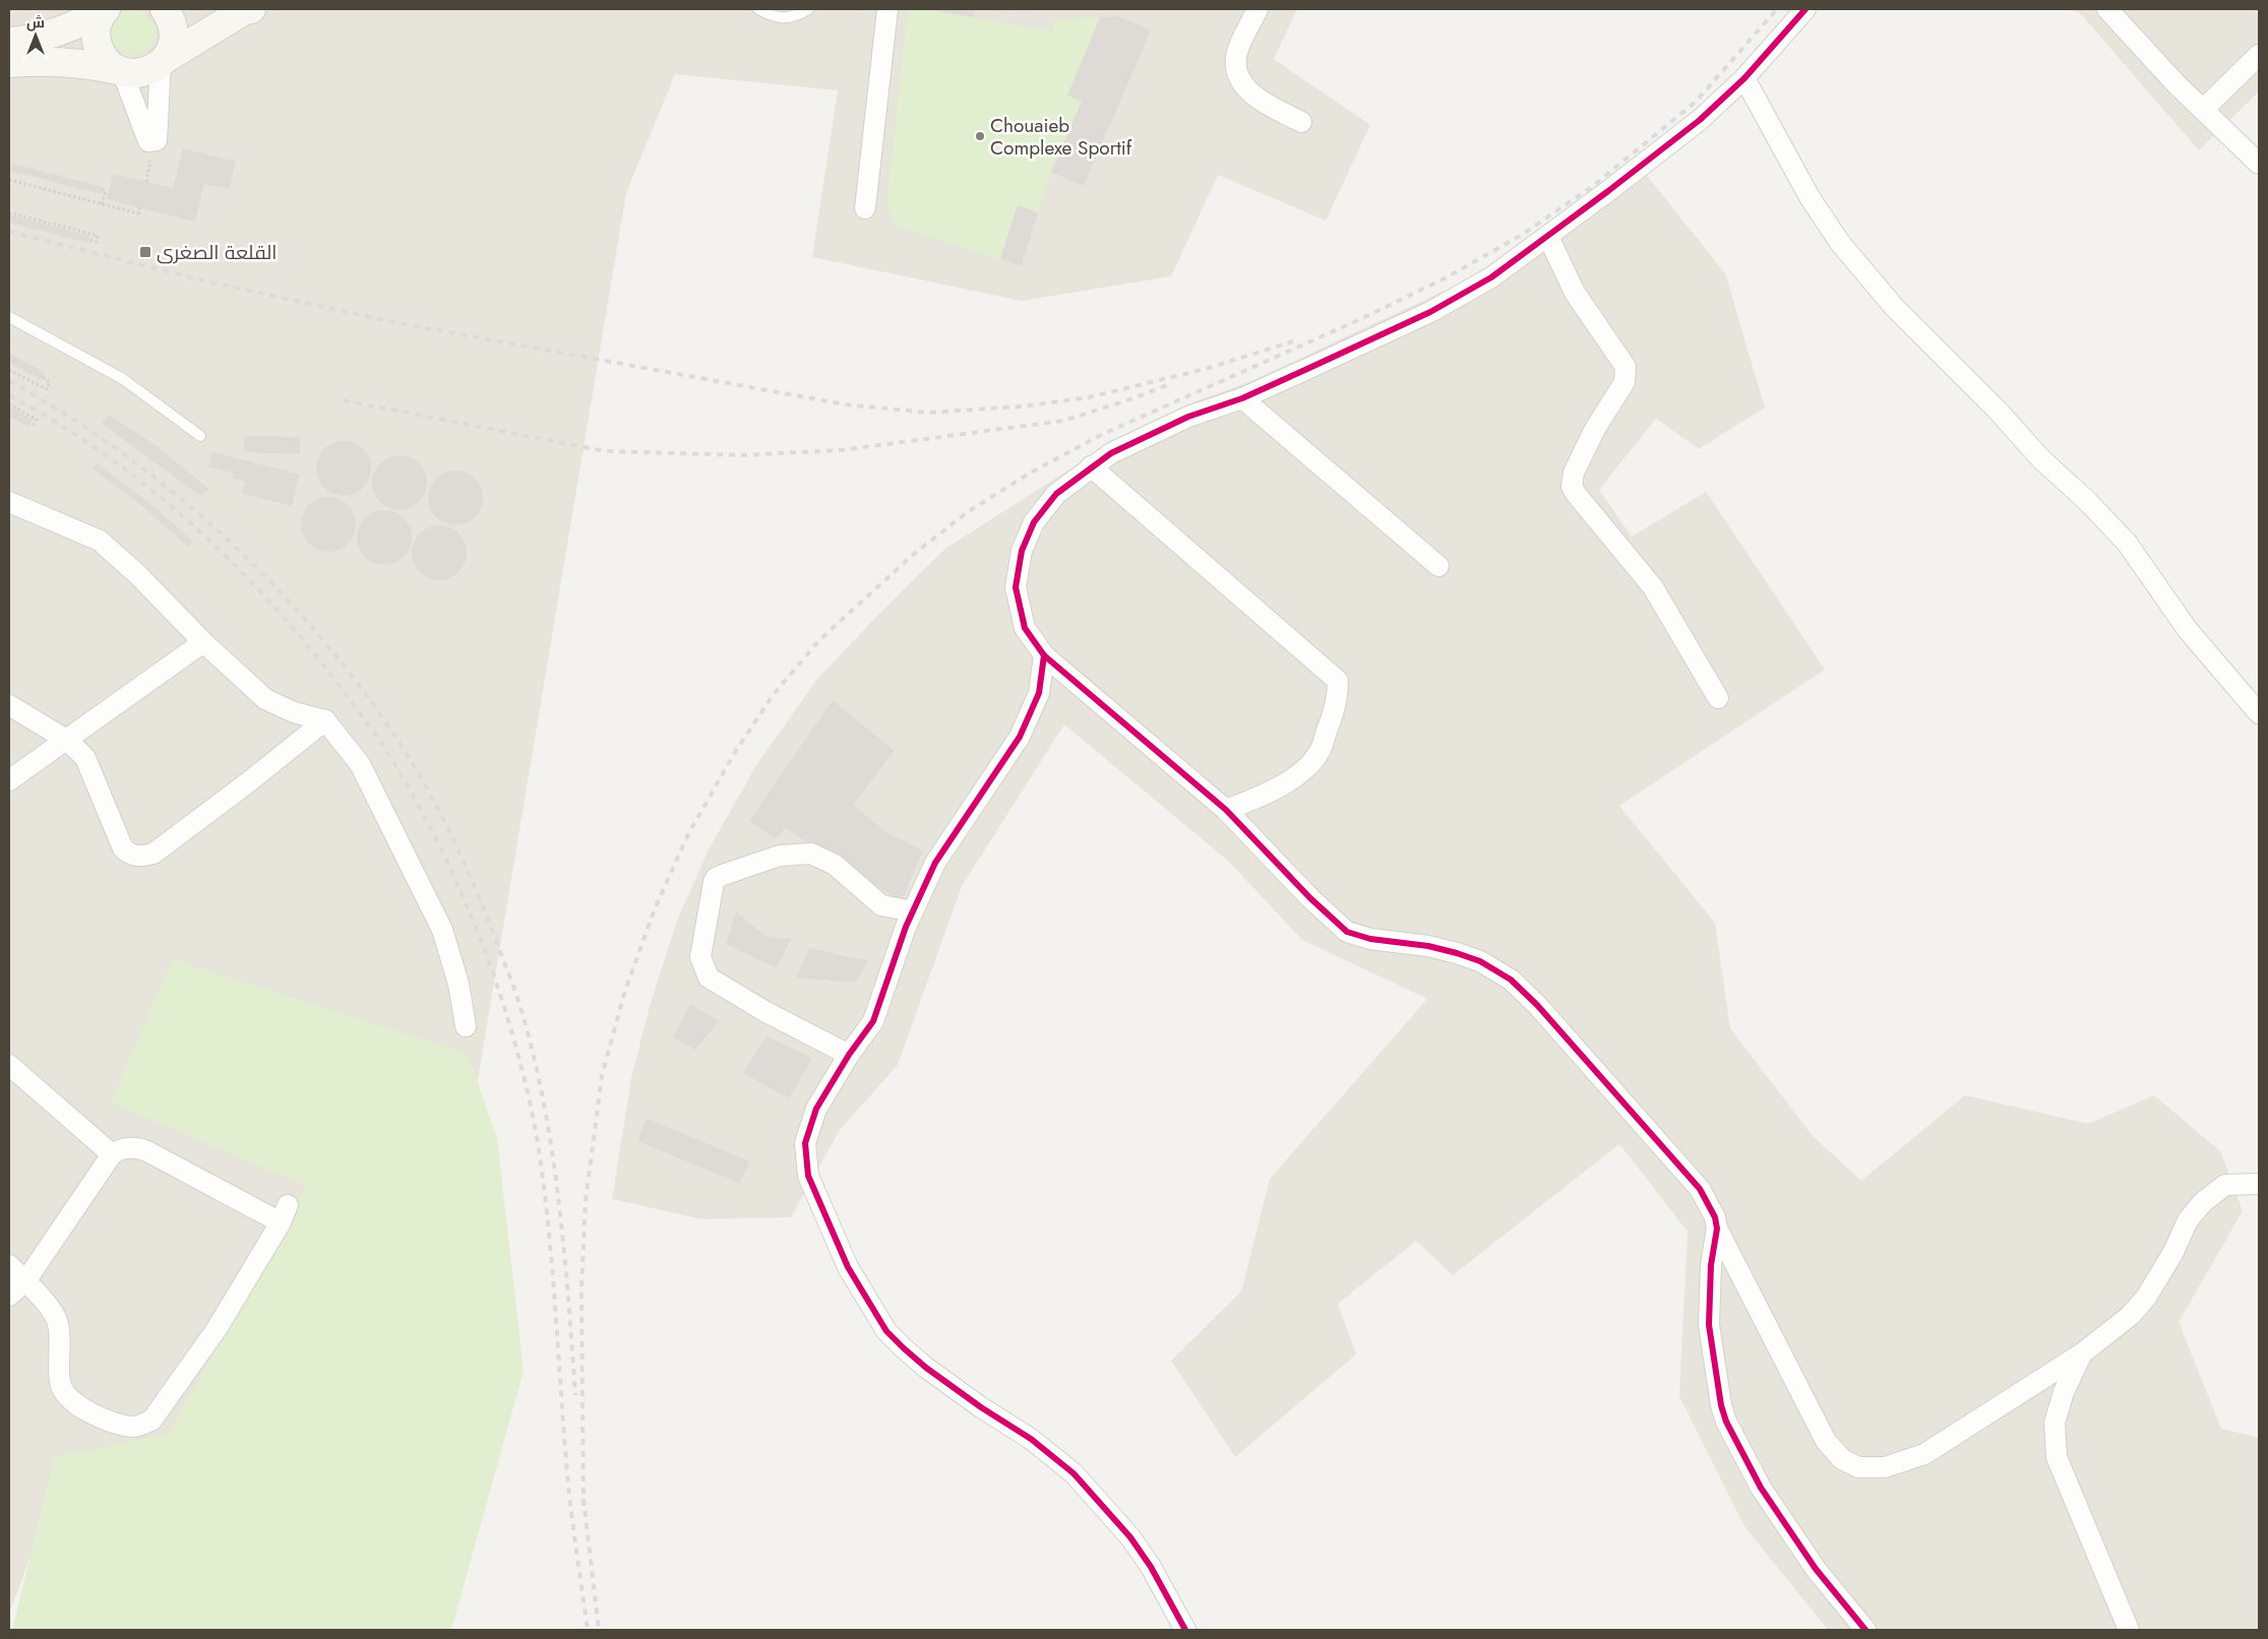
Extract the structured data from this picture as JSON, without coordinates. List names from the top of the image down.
{
  "places": {
    "other": ["Chouaieb Complexe Sportif"],
    "transit": ["القلعة الصغرى"]
  },
  "north": "top"
}
